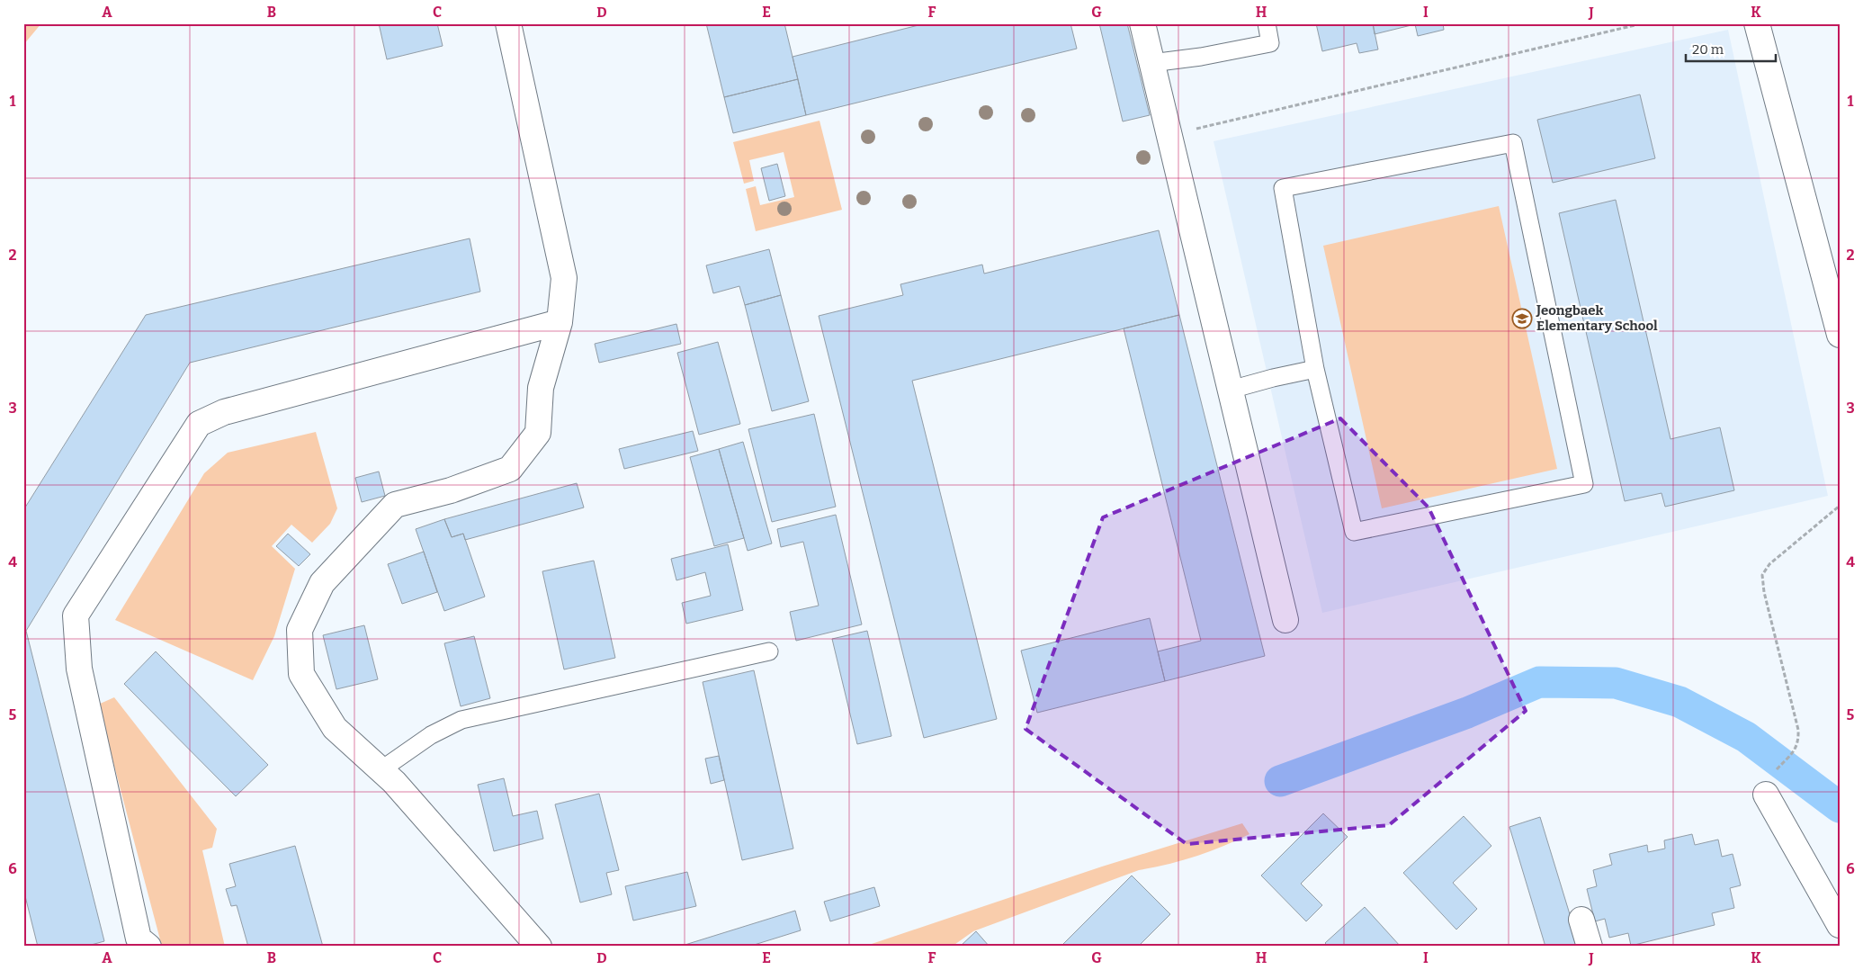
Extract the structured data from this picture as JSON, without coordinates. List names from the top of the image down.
{
  "places": {
    "school or university": ["Jeongbaek Elementary School"]
  },
  "scale_bar": "20 m",
  "grid": {
    "columns": [
      "A",
      "B",
      "C",
      "D",
      "E",
      "F",
      "G",
      "H",
      "I",
      "J",
      "K"
    ],
    "rows": [
      "1",
      "2",
      "3",
      "4",
      "5",
      "6"
    ]
  }
}
